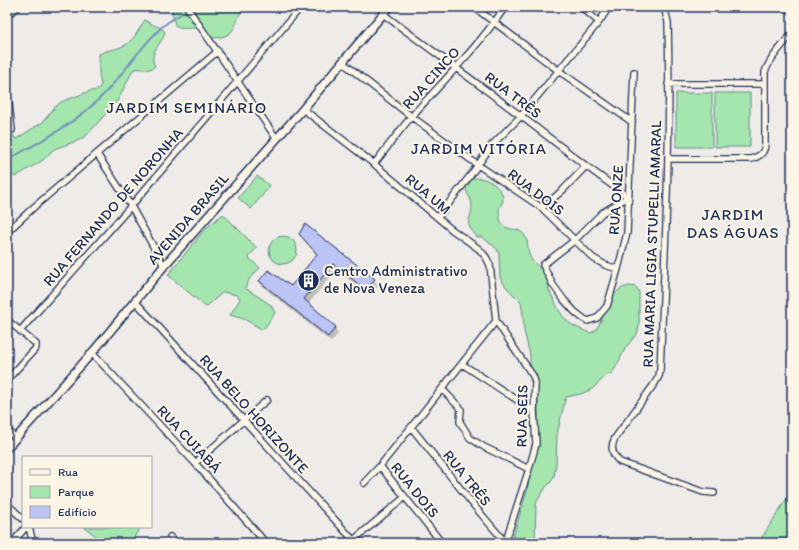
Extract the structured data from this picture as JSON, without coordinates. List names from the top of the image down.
{
  "streets": {
    "street": [
      "RUA CINCO",
      "RUA TRÊS",
      "RUA DOIS",
      "RUA UM",
      "RUA ONZE",
      "RUA FERNANDO DE NORONHA",
      "AVENIDA BRASIL",
      "RUA MARIA LIGIA STUPELLI AMARAL",
      "RUA BELO HORIZONTE",
      "RUA SEIS",
      "RUA CUIABÁ"
    ]
  },
  "crossings": [
    ["RUA CINCO", "RUA TRÊS"],
    ["RUA CINCO", "RUA DOIS"],
    ["RUA CINCO", "RUA UM"],
    ["RUA TRÊS", "RUA DOIS"],
    ["RUA TRÊS", "RUA ONZE"],
    ["RUA TRÊS", "AVENIDA BRASIL"],
    ["RUA TRÊS", "RUA SEIS"],
    ["RUA DOIS", "RUA UM"],
    ["RUA DOIS", "RUA ONZE"],
    ["RUA DOIS", "AVENIDA BRASIL"],
    ["RUA DOIS", "RUA SEIS"],
    ["RUA UM", "AVENIDA BRASIL"],
    ["RUA UM", "RUA SEIS"],
    ["AVENIDA BRASIL", "RUA BELO HORIZONTE"],
    ["AVENIDA BRASIL", "RUA CUIABÁ"]
  ],
  "districts": ["JARDIM SEMINÁRIO", "JARDIM VITÓRIA", "JARDIM DAS ÁGUAS"],
  "places": {
    "building": ["Centro Administrativo de Nova Veneza"]
  },
  "legend": ["Rua", "Parque", "Edifício"]
}
